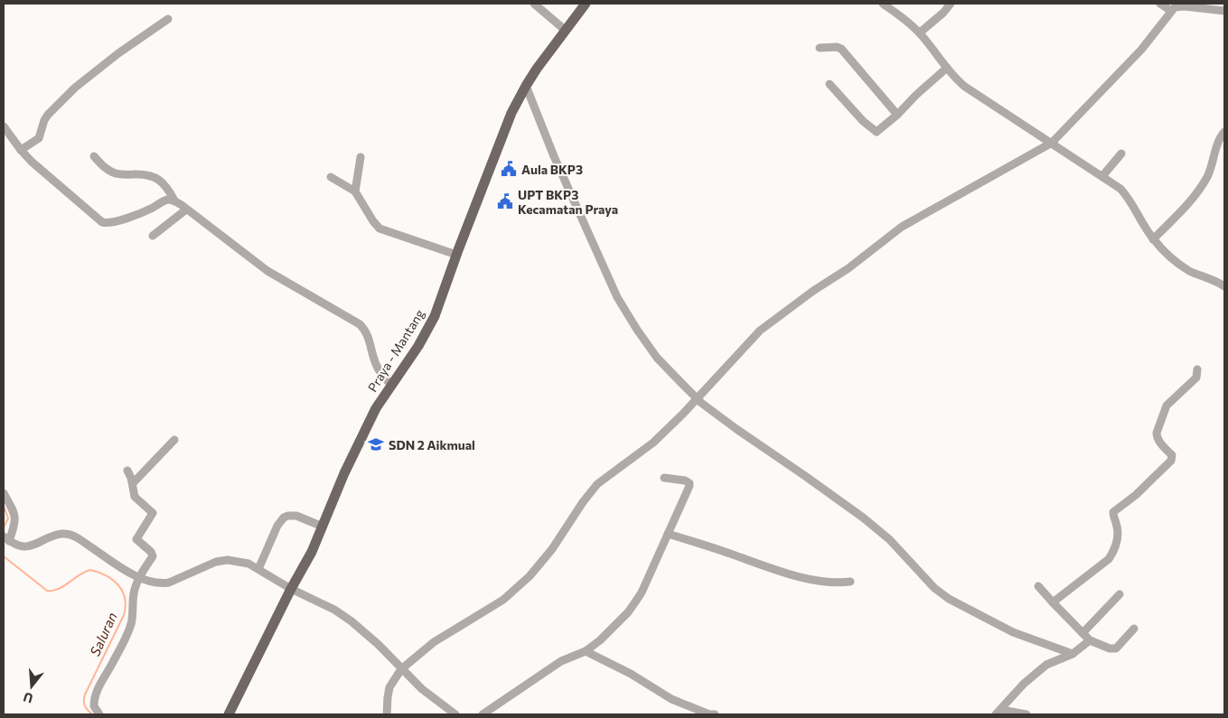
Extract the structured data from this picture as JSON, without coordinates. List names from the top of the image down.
{
  "streets": {
    "main road": ["Praya - Mantang"]
  },
  "water": ["Saluran"],
  "places": {
    "public building": ["Aula BKP3", "UPT BKP3 Kecamatan Praya"],
    "school or university": ["SDN 2 Aikmual"]
  },
  "north": "bottom"
}
